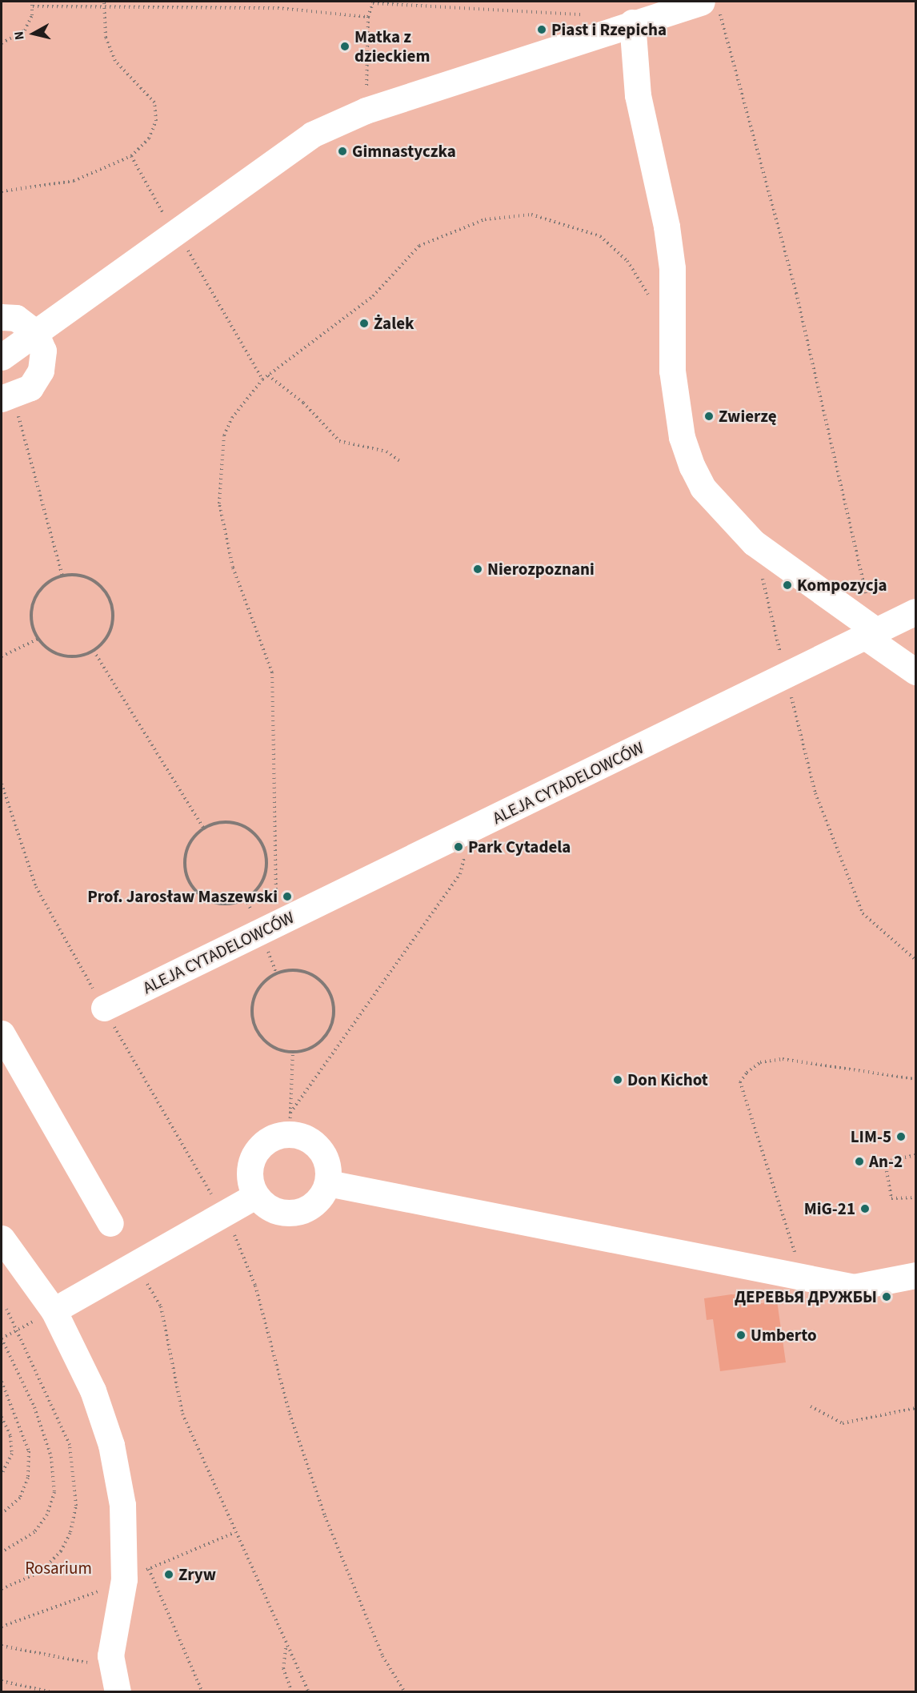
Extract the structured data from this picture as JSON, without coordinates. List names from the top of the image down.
{
  "streets": {
    "street": ["ALEJA CYTADELOWCÓW"]
  },
  "parks": ["Rosarium"],
  "places": [
    "Piast i Rzepicha",
    "Matka z dzieckiem",
    "Gimnastyczka",
    "Żalek",
    "Zwierzę",
    "Nierozpoznani",
    "Kompozycja",
    "Park Cytadela",
    "Prof. Jarosław Maszewski",
    "Don Kichot",
    "LIM-5",
    "An-2",
    "MiG-21",
    "ДЕРЕВЬЯ ДРУЖБЫ",
    "Umberto",
    "Zryw"
  ],
  "north": "left"
}
